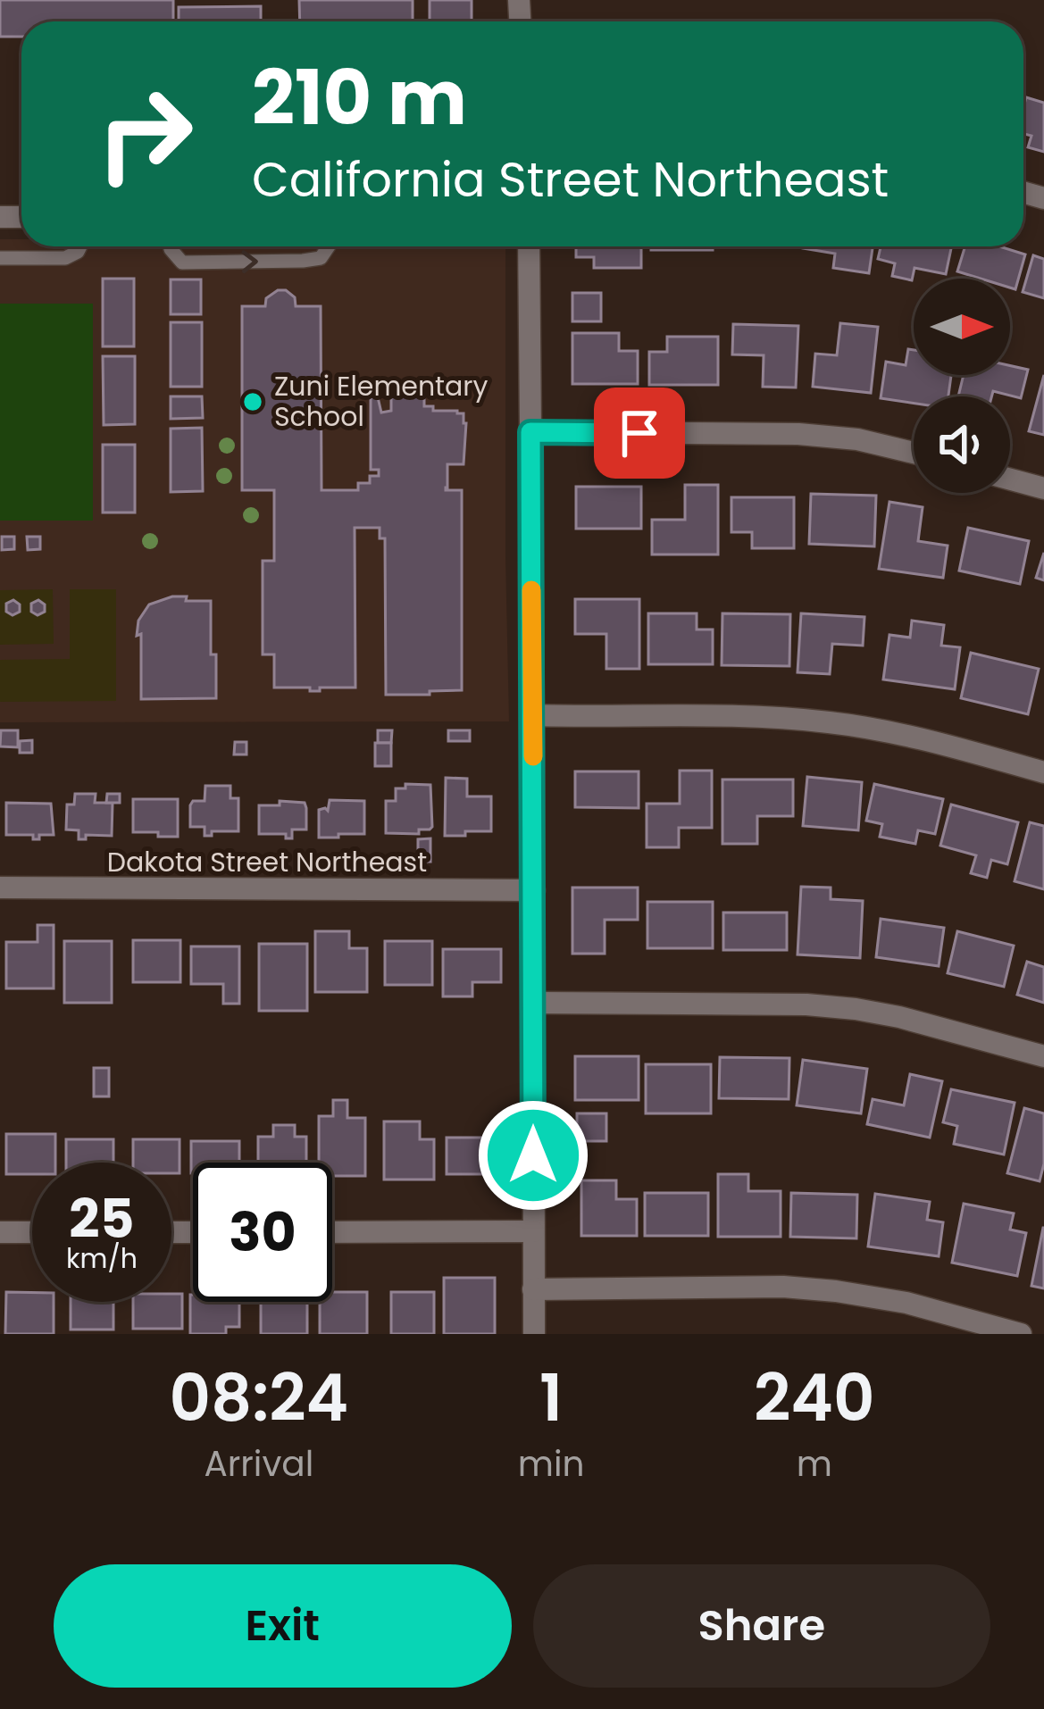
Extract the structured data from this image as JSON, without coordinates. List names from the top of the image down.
{
  "streets": {
    "street": ["Dakota Street Northeast"]
  },
  "places": ["Zuni Elementary School"],
  "north": "right",
  "page": {
    "turn": ["210 m", "California Street Northeast"],
    "speed": "25 km/h",
    "limit": "30",
    "eta": [
      "08:24",
      "Arrival",
      "1",
      "min",
      "240",
      "m"
    ],
    "buttons": ["Exit", "Share"]
  }
}
